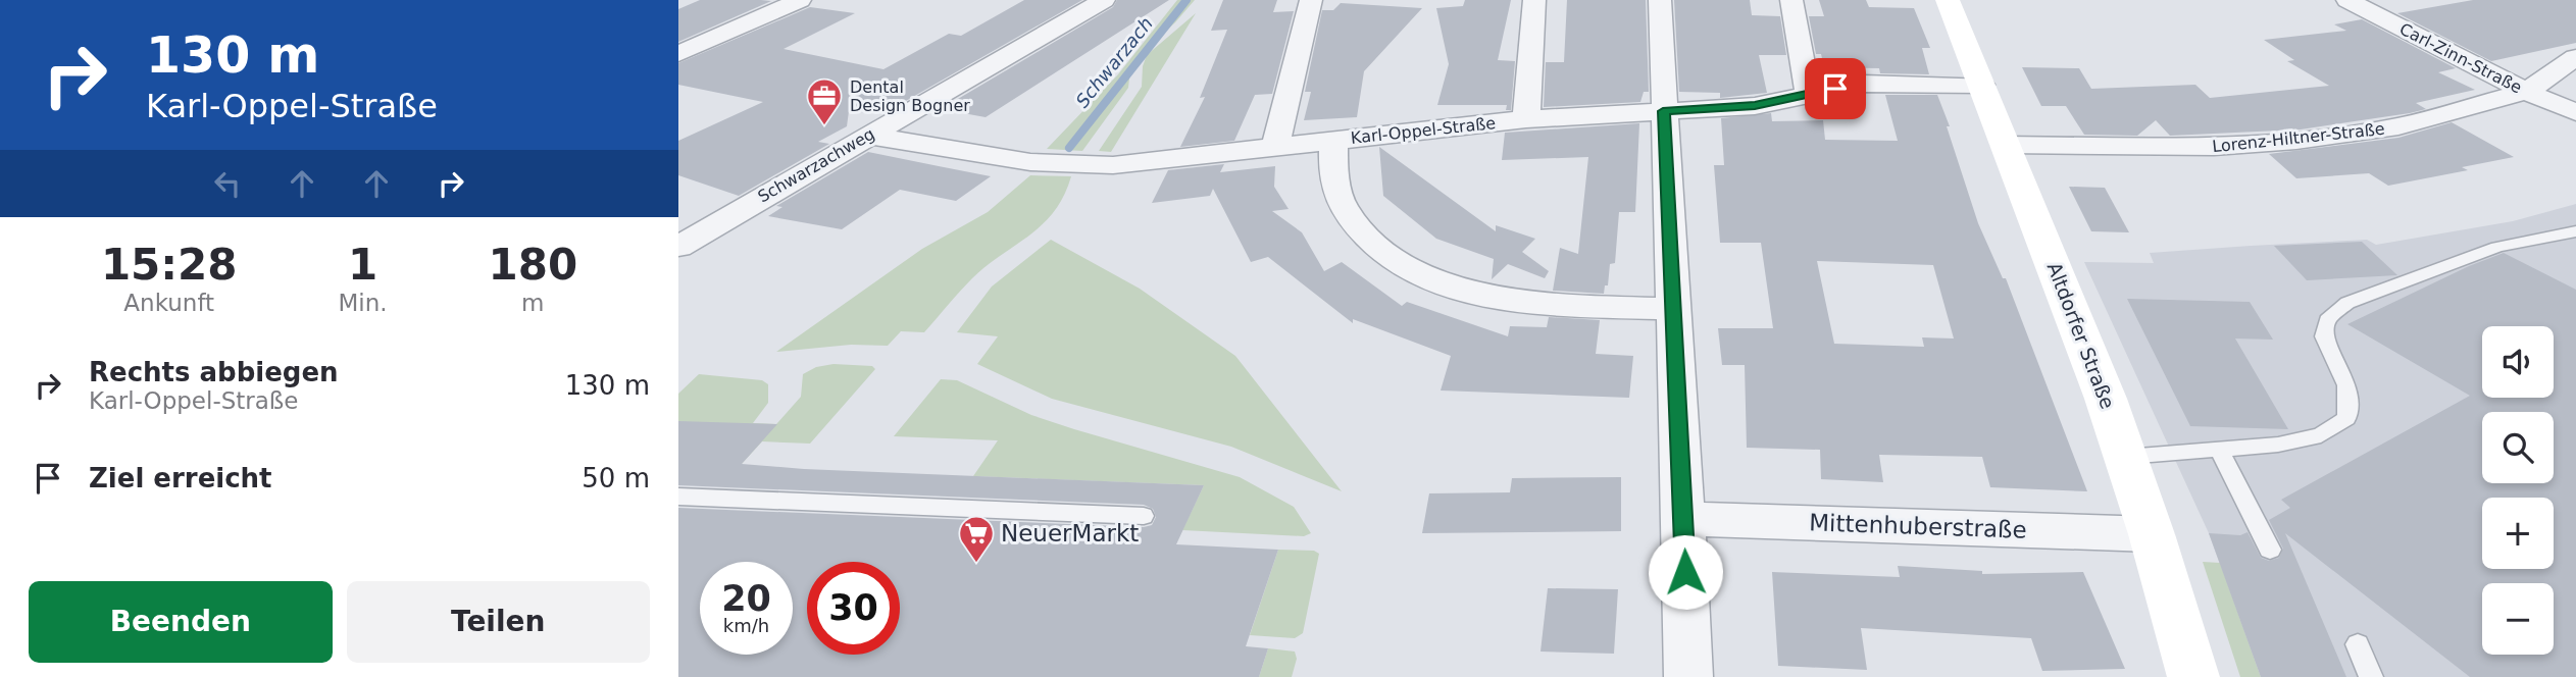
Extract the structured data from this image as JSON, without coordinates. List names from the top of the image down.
{
  "streets": {
    "main road": ["Altdorfer Straße"],
    "street": [
      "Carl-Zinn-Straße",
      "Karl-Oppel-Straße",
      "Lorenz-Hiltner-Straße",
      "Schwarzachweg",
      "Mittenhuberstraße"
    ]
  },
  "crossings": [
    ["Carl-Zinn-Straße", "Lorenz-Hiltner-Straße"],
    ["Karl-Oppel-Straße", "Schwarzachweg"],
    ["Karl-Oppel-Straße", "Altdorfer Straße"],
    ["Lorenz-Hiltner-Straße", "Altdorfer Straße"],
    ["Altdorfer Straße", "Mittenhuberstraße"]
  ],
  "water": ["Schwarzach"],
  "places": {
    "office": ["Dental Design Bogner"],
    "supermarket": ["NeuerMarkt"]
  },
  "page": {
    "turn": ["130 m", "Karl-Oppel-Straße"],
    "eta": [
      "15:28",
      "Ankunft",
      "1",
      "Min.",
      "180",
      "m"
    ],
    "map_buttons": ["+", "−"],
    "list": [
      {
        "name": "Rechts abbiegen",
        "note": "Karl-Oppel-Straße",
        "value": "130 m"
      },
      {
        "name": "Ziel erreicht",
        "value": "50 m"
      }
    ],
    "speed": "20 km/h",
    "limit": "30",
    "buttons": ["Beenden", "Teilen"]
  }
}
